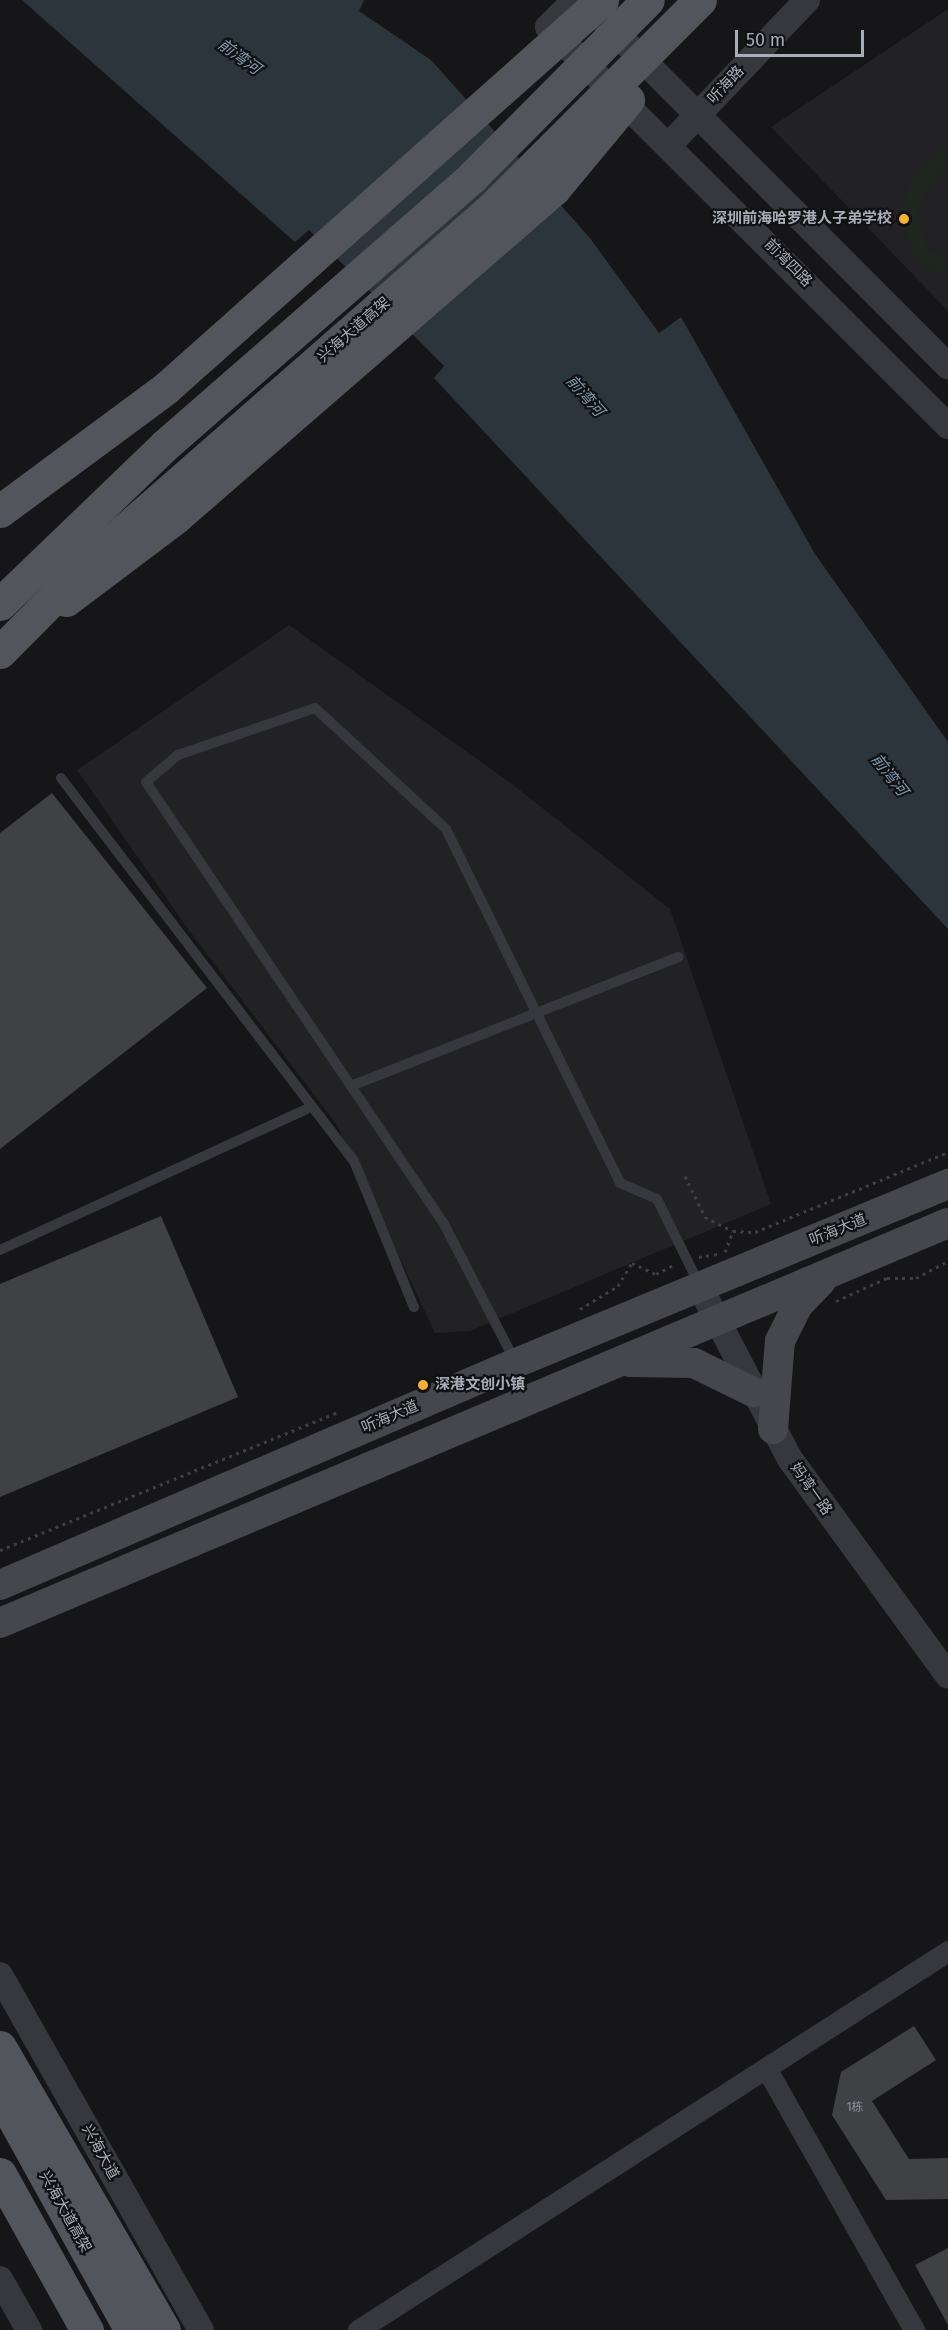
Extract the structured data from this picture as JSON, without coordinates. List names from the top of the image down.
{
  "streets": {
    "main road": ["兴海大道高架", "听海大道"],
    "street": [
      "听海路",
      "前湾四路",
      "妈湾一路",
      "兴海大道"
    ]
  },
  "crossings": [
    ["听海路", "前湾四路"],
    ["听海大道", "妈湾一路"]
  ],
  "water": ["前湾河"],
  "places": ["深圳前海哈罗港人子弟学校", "深港文创小镇"],
  "house_numbers": ["1栋"],
  "scale_bar": "50 m"
}
